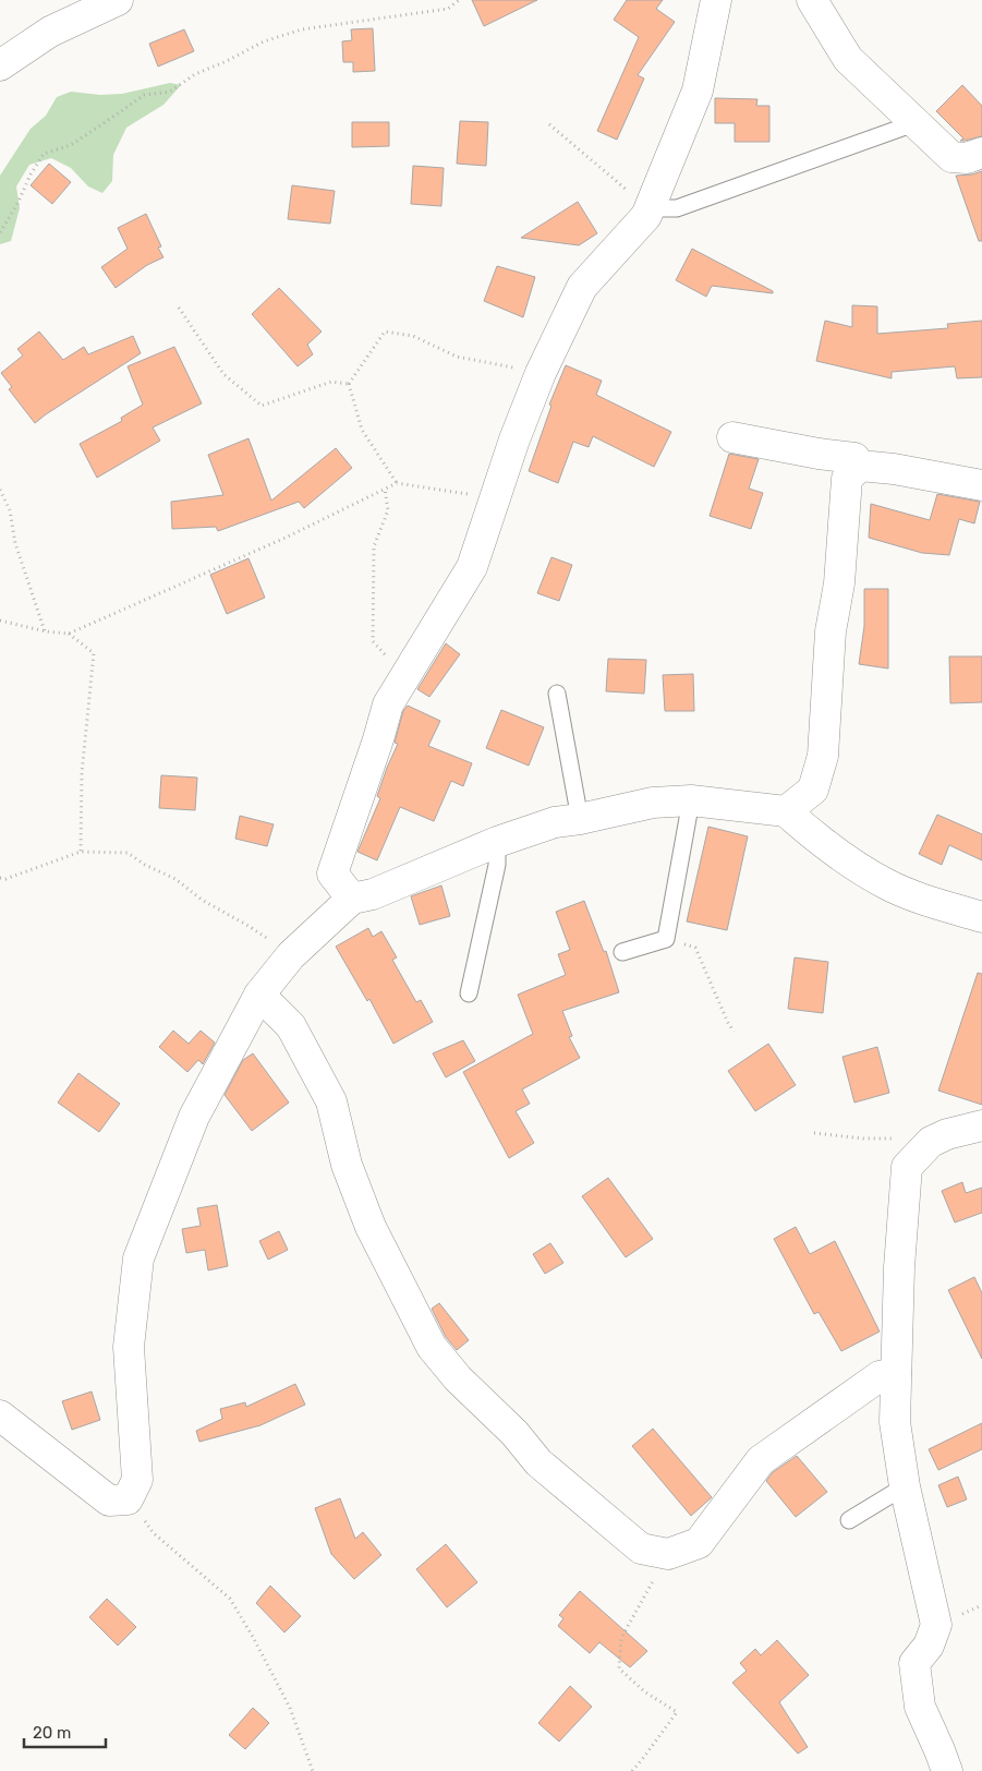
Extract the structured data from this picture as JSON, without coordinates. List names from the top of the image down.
{
  "scale_bar": "20 m"
}
